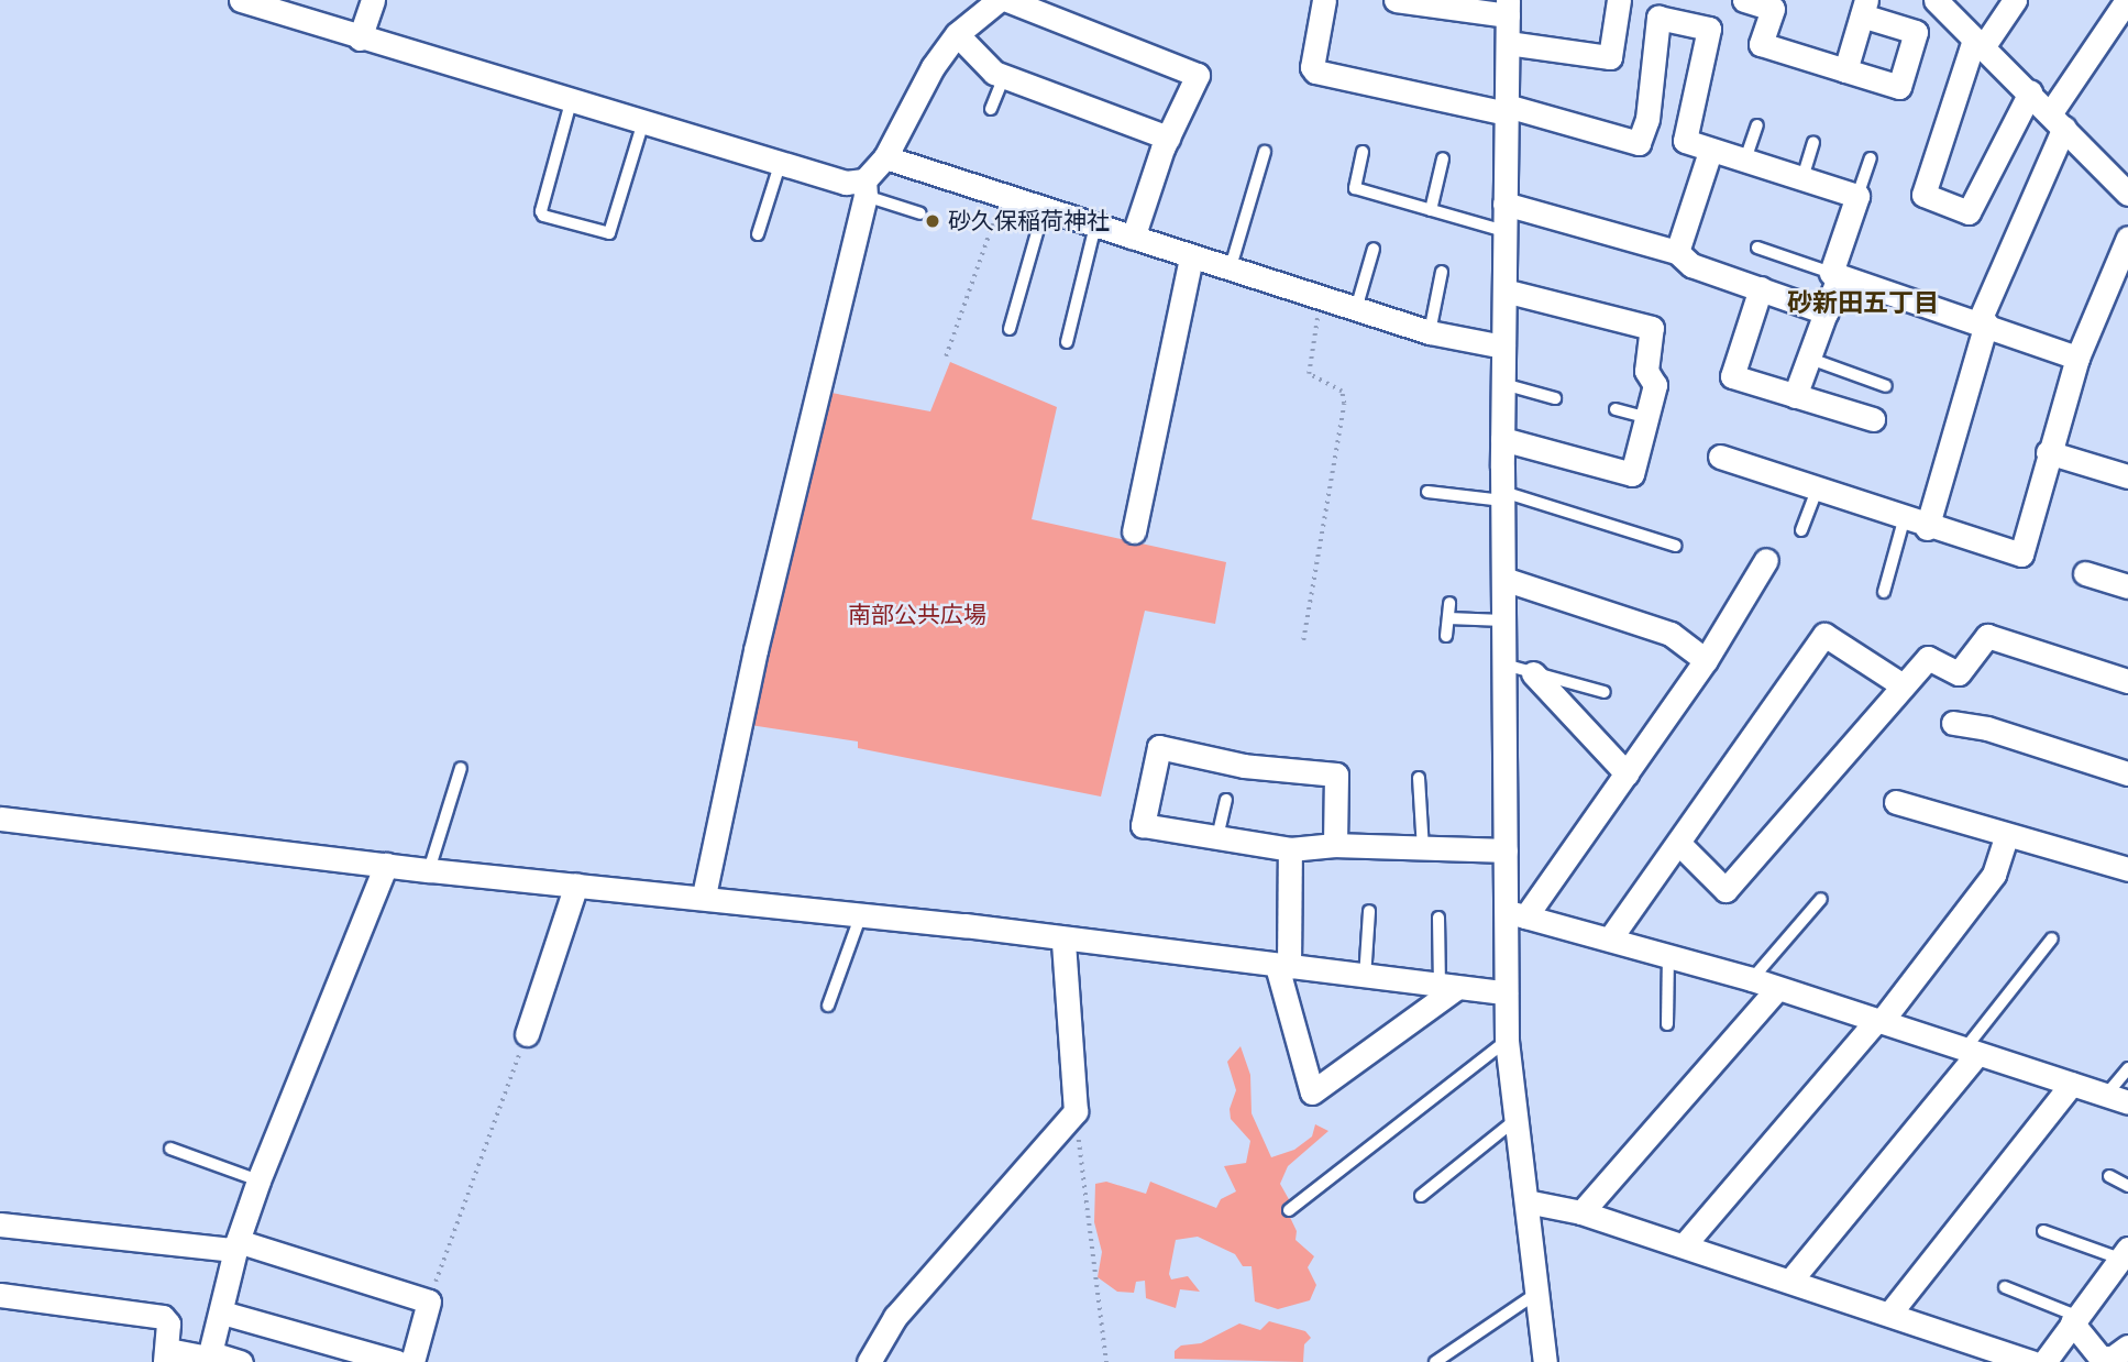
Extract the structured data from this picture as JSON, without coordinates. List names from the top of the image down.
{
  "districts": ["砂新田五丁目"],
  "parks": ["南部公共広場"],
  "places": ["砂久保稲荷神社"]
}
